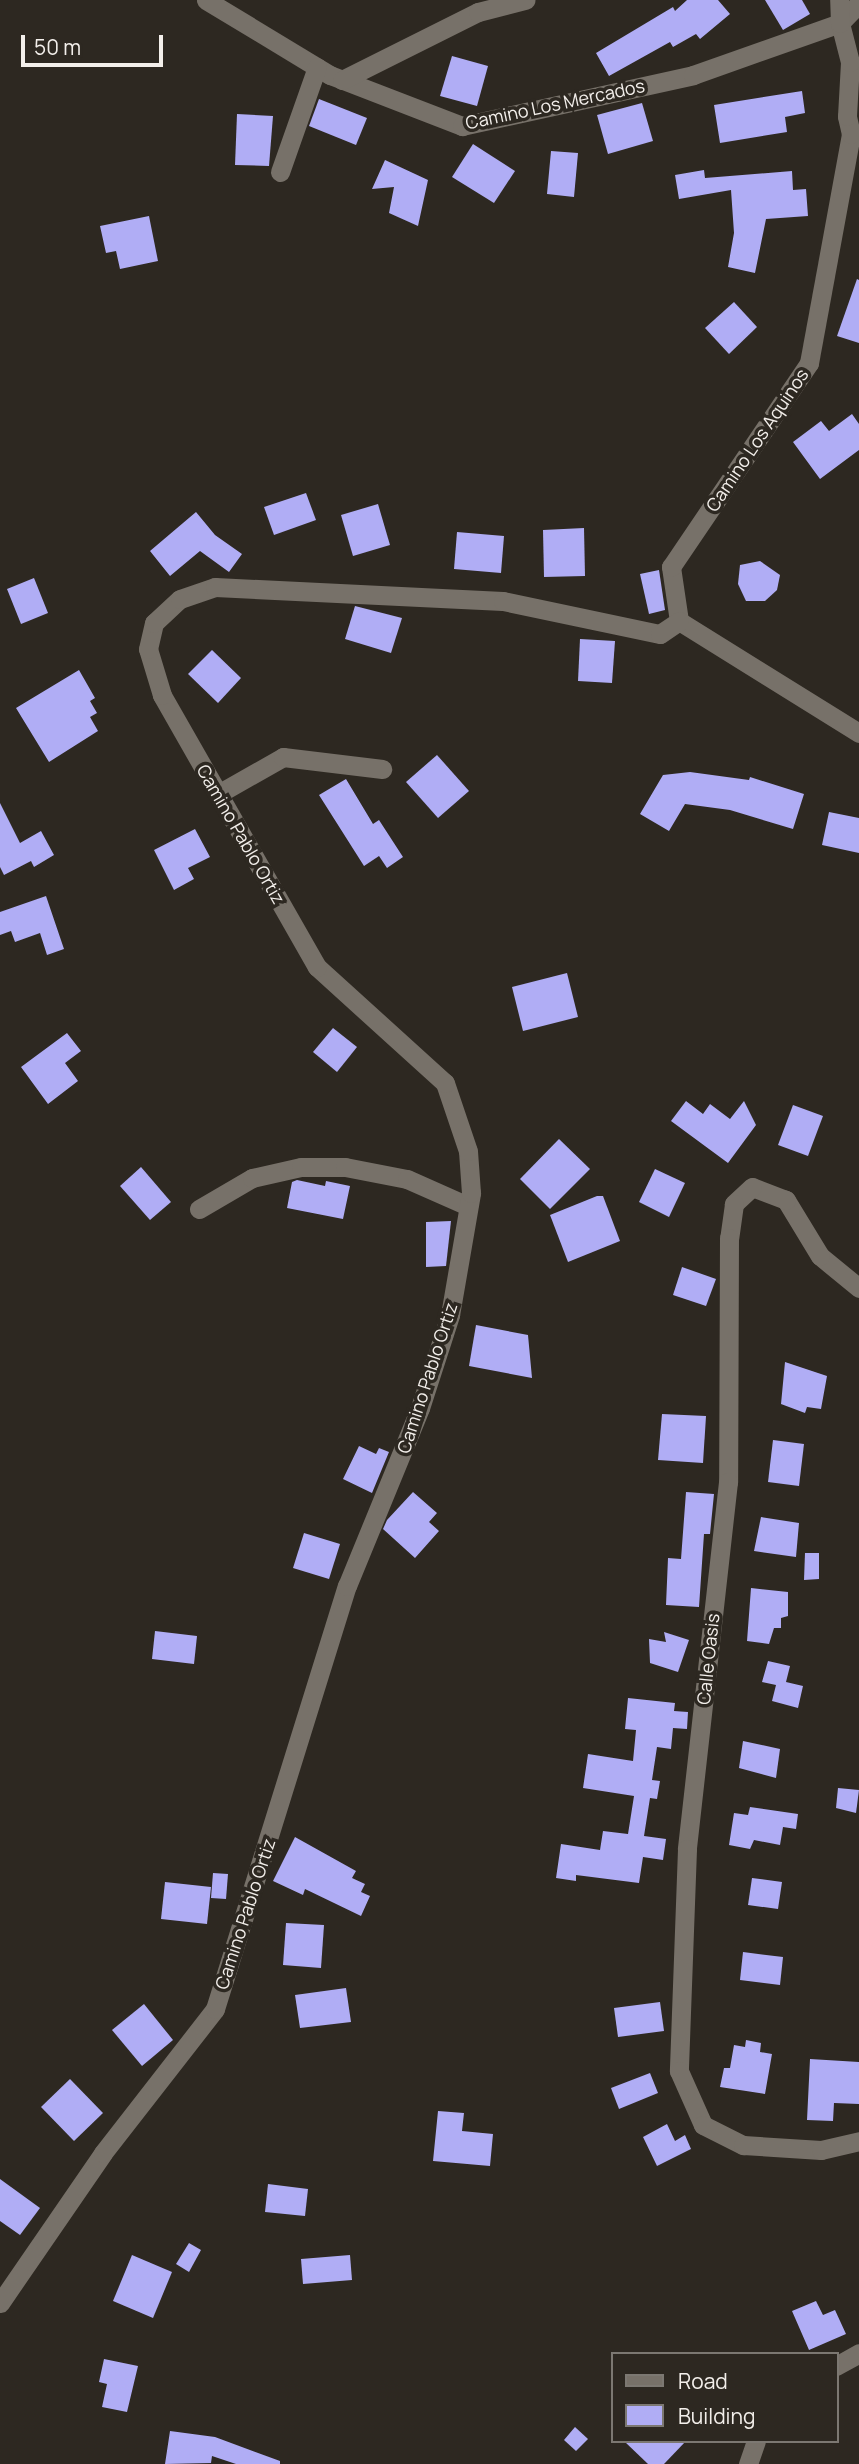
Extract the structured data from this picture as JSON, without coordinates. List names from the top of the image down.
{
  "streets": {
    "street": [
      "Camino Los Mercados",
      "Camino Los Aquinos",
      "Camino Pablo Ortiz",
      "Calle Oasis"
    ]
  },
  "crossings": [
    ["Camino Los Mercados", "Camino Los Aquinos"],
    ["Camino Los Aquinos", "Camino Pablo Ortiz"]
  ],
  "legend": ["Road", "Building"],
  "scale_bar": "50 m"
}
